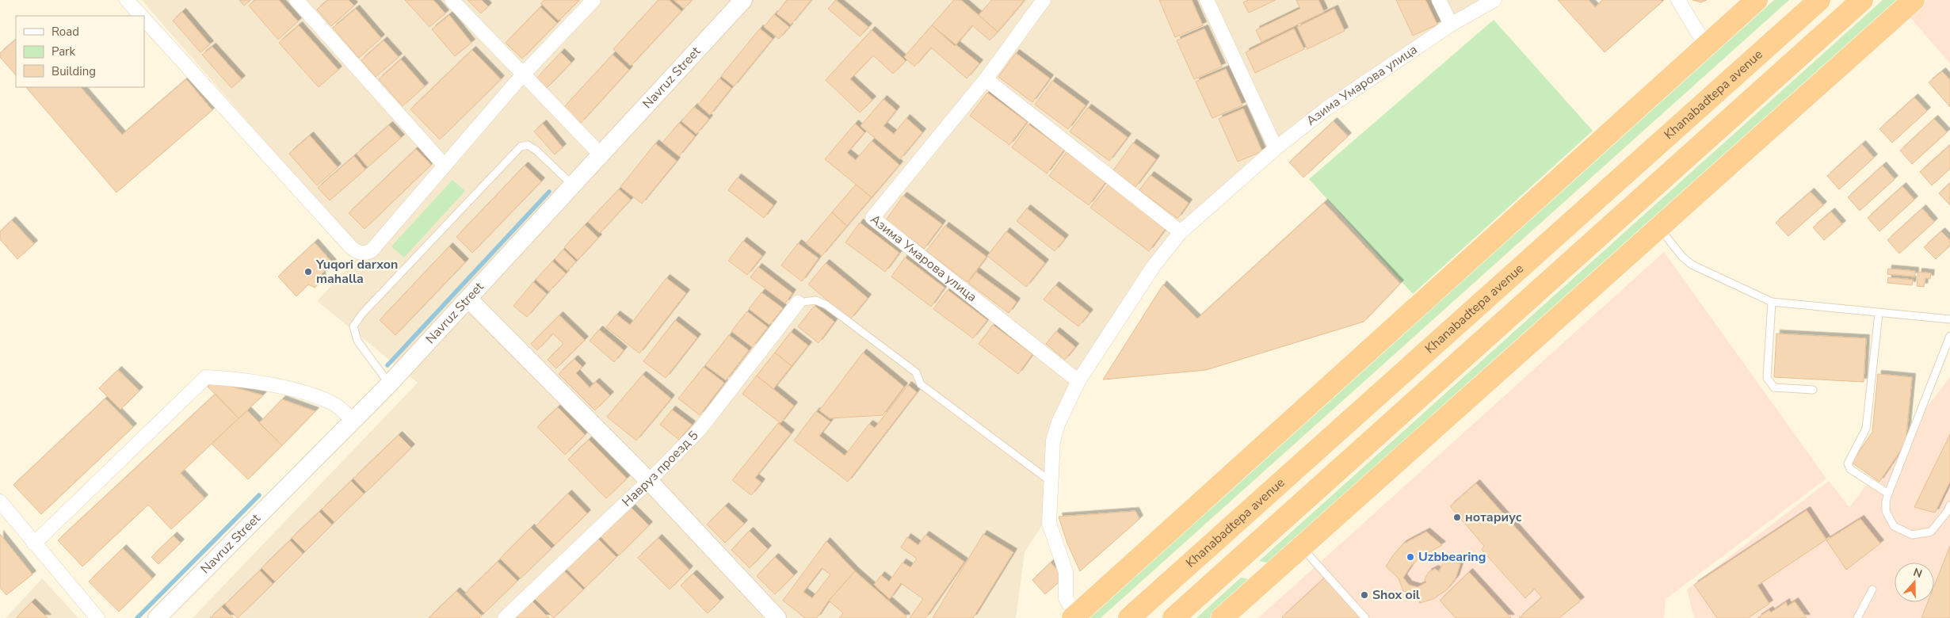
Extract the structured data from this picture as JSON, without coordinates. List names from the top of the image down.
{
  "streets": {
    "highway": ["Khanabadtepa avenue"],
    "street": ["Navruz Street", "Азима Умарова улица", "Навруз проезд 5"]
  },
  "places": [
    "Yuqori darxon mahalla",
    "нотариус",
    "Uzbbearing",
    "Shox oil"
  ],
  "legend": ["Road", "Park", "Building"],
  "north": "top"
}
